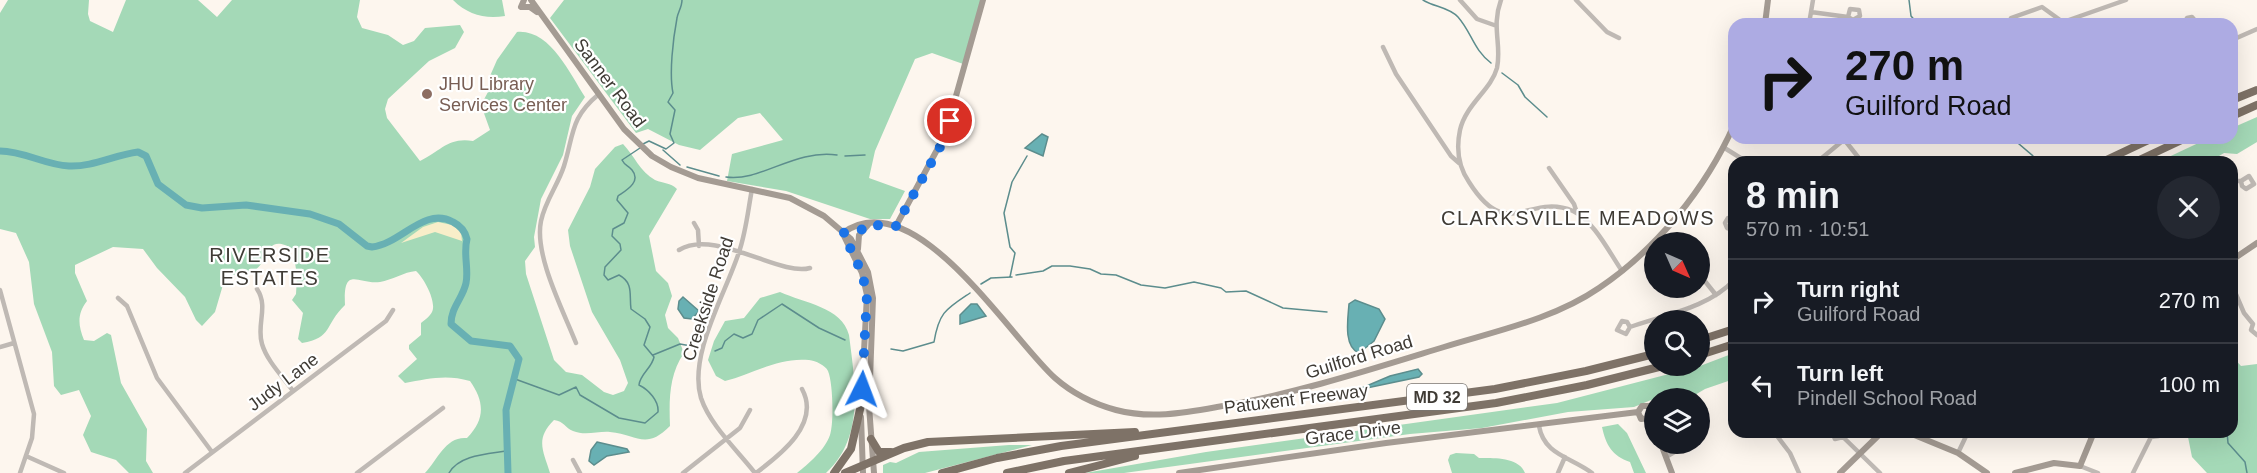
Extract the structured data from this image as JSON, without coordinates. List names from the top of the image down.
{
  "streets": {
    "highway": ["MD 32", "Patuxent Freeway"],
    "main road": ["Sanner Road", "Guilford Road", "Grace Drive"],
    "street": ["Creekside Road", "Judy Lane"]
  },
  "crossings": [
    ["Sanner Road", "Creekside Road"],
    ["Sanner Road", "Guilford Road"]
  ],
  "districts": ["CLARKSVILLE MEADOWS", "RIVERSIDE ESTATES"],
  "places": ["JHU Library Services Center"],
  "north": "bottom right",
  "page": {
    "turn": ["270 m", "Guilford Road"],
    "heading": ["8 min", "570 m · 10:51"],
    "list": [
      {
        "name": "Turn right",
        "note": "Guilford Road",
        "value": "270 m"
      },
      {
        "name": "Turn left",
        "note": "Pindell School Road",
        "value": "100 m"
      }
    ]
  }
}
